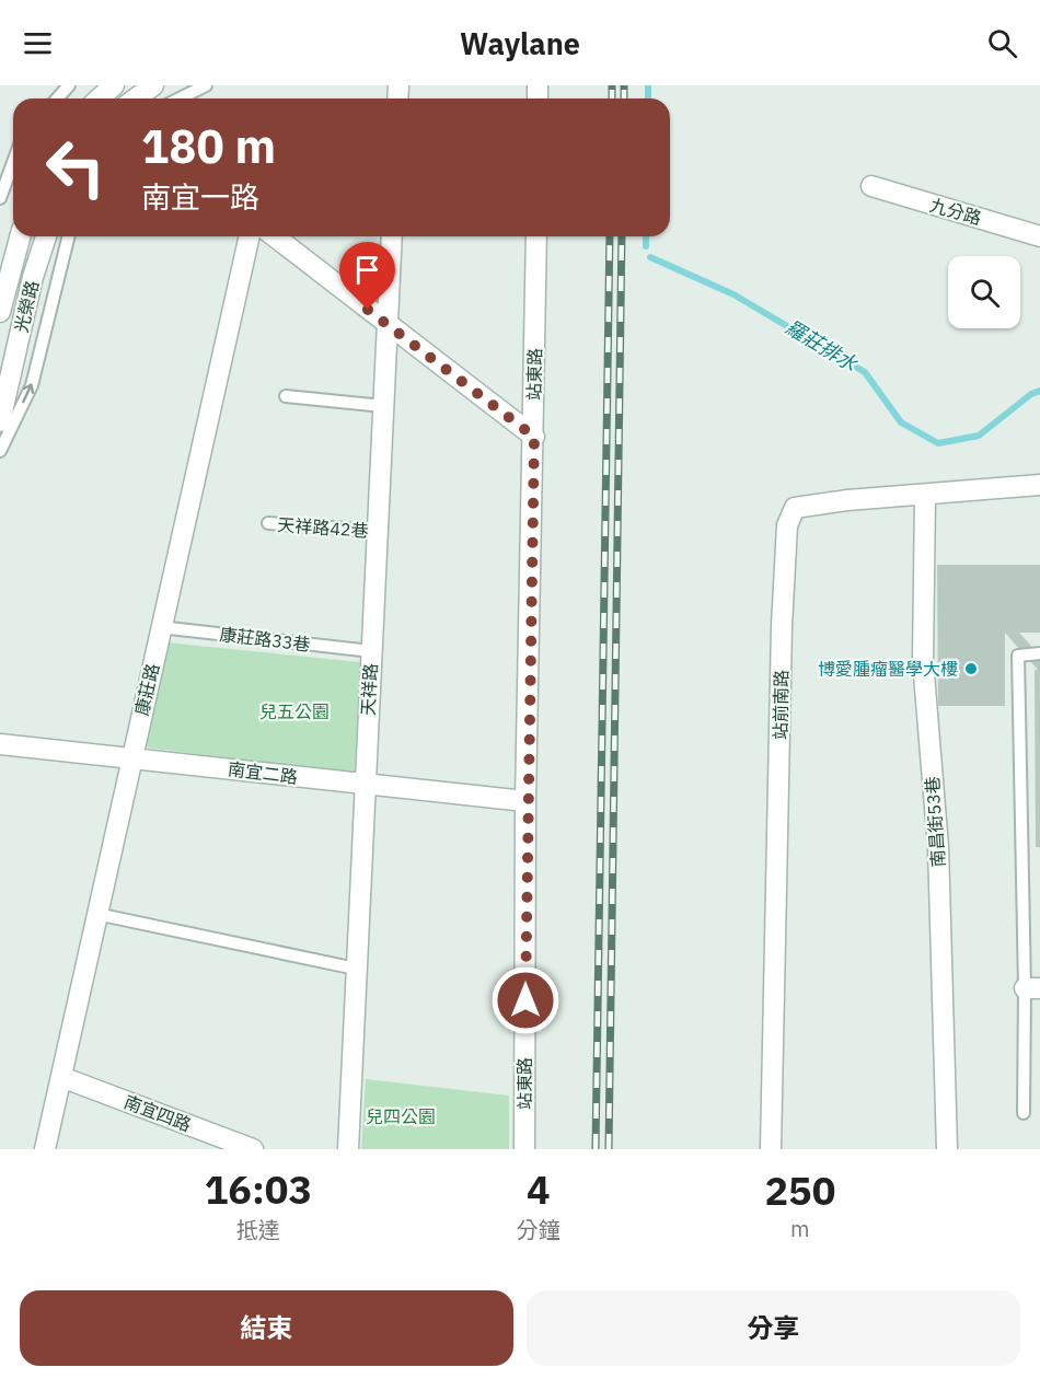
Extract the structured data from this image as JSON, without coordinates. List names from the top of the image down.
{
  "streets": {
    "street": [
      "九分路",
      "光榮路",
      "站東路",
      "康莊路",
      "天祥路",
      "站前南路",
      "南宜二路",
      "南昌街53巷",
      "南宜四路"
    ],
    "lane": ["天祥路42巷", "康莊路33巷"]
  },
  "crossings": [
    ["站東路", "南宜二路"],
    ["天祥路42巷", "天祥路"],
    ["康莊路33巷", "康莊路"],
    ["康莊路33巷", "天祥路"],
    ["康莊路", "南宜二路"],
    ["康莊路", "南宜四路"],
    ["天祥路", "南宜二路"],
    ["站前南路", "南昌街53巷"]
  ],
  "water": ["羅莊排水"],
  "parks": ["兒五公園", "兒四公園"],
  "places": ["博愛腫瘤醫學大樓"],
  "page": {
    "header": "Waylane",
    "turn": ["180 m", "南宜一路"],
    "eta": [
      "16:03",
      "抵達",
      "4",
      "分鐘",
      "250",
      "m"
    ],
    "buttons": ["結束", "分享"]
  }
}
